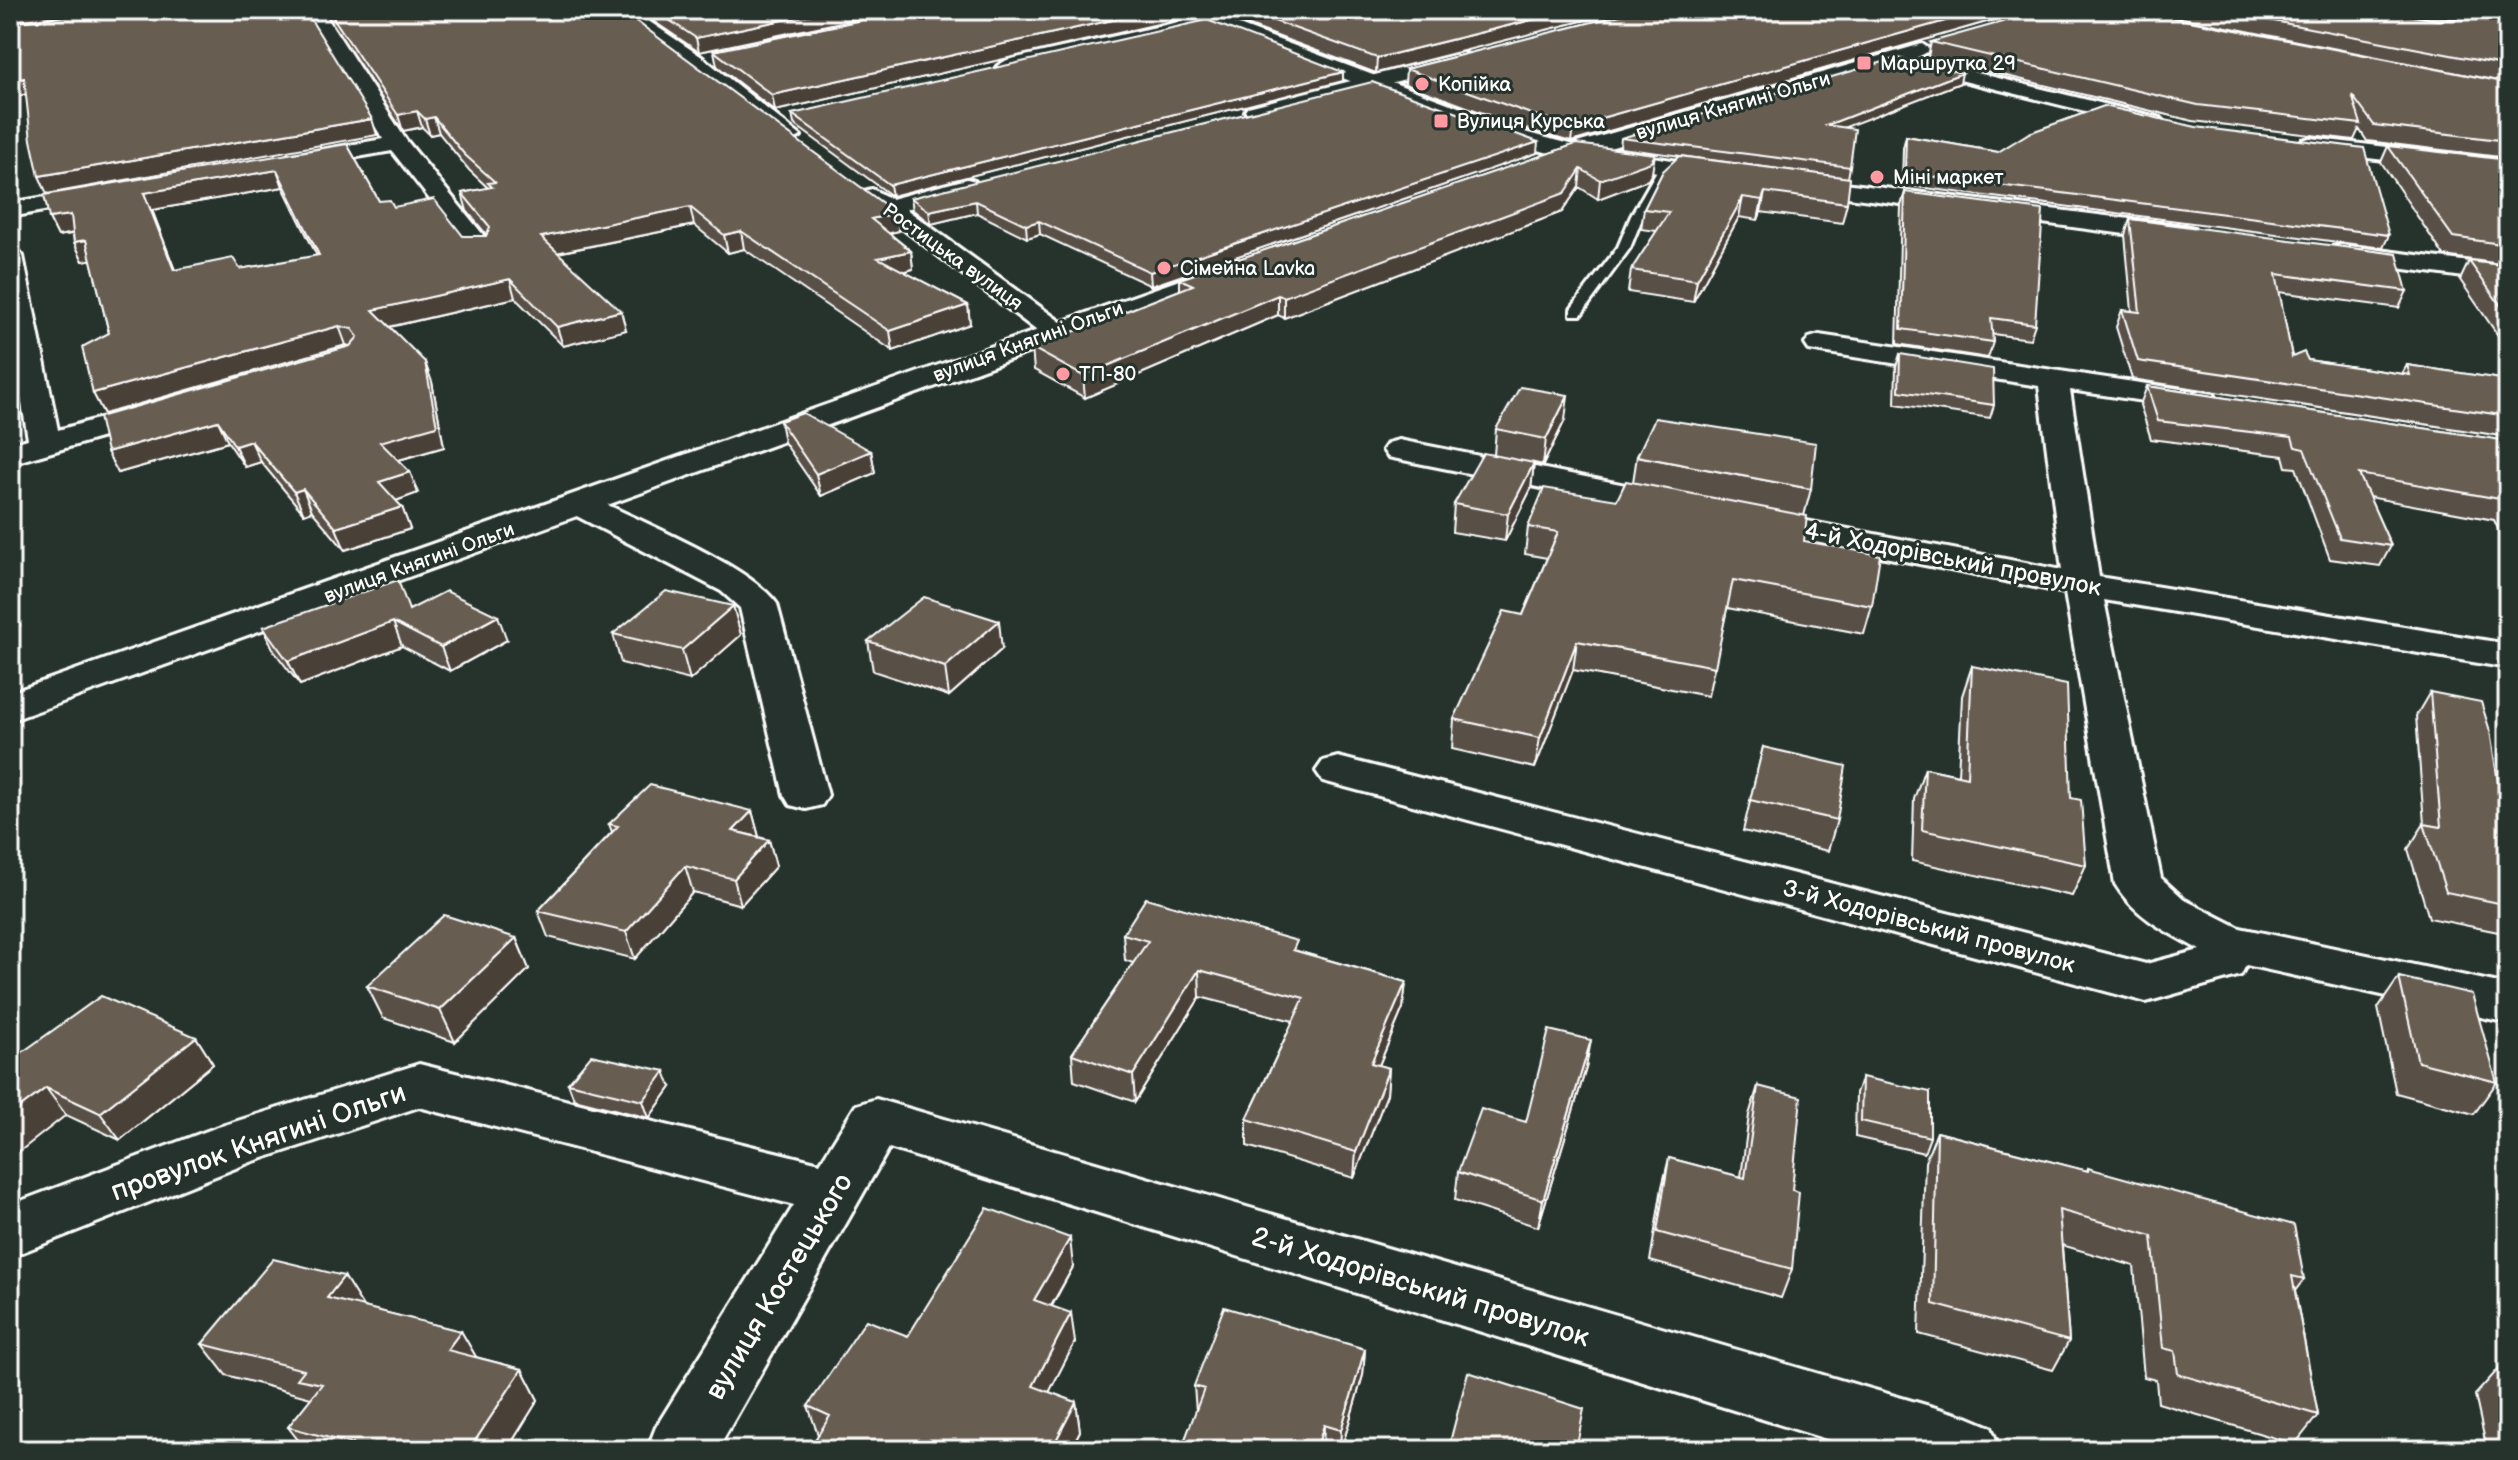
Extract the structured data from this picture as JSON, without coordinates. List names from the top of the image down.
{
  "streets": {
    "street": [
      "вулиця Княгині Ольги",
      "Ростицька вулиця",
      "4-й Ходорівський провулок",
      "3-й Ходорівський провулок",
      "провулок Княгині Ольги",
      "вулиця Костецького",
      "2-й Ходорівський провулок"
    ]
  },
  "crossings": [
    ["вулиця Княгині Ольги", "Ростицька вулиця"],
    ["провулок Княгині Ольги", "вулиця Костецького"],
    ["вулиця Костецького", "2-й Ходорівський провулок"]
  ],
  "places": {
    "transit": ["Маршрутка 29", "Вулиця Курська"],
    "other": [
      "Копійка",
      "Міні маркет",
      "Сімейна Lavka",
      "ТП-80"
    ]
  }
}
